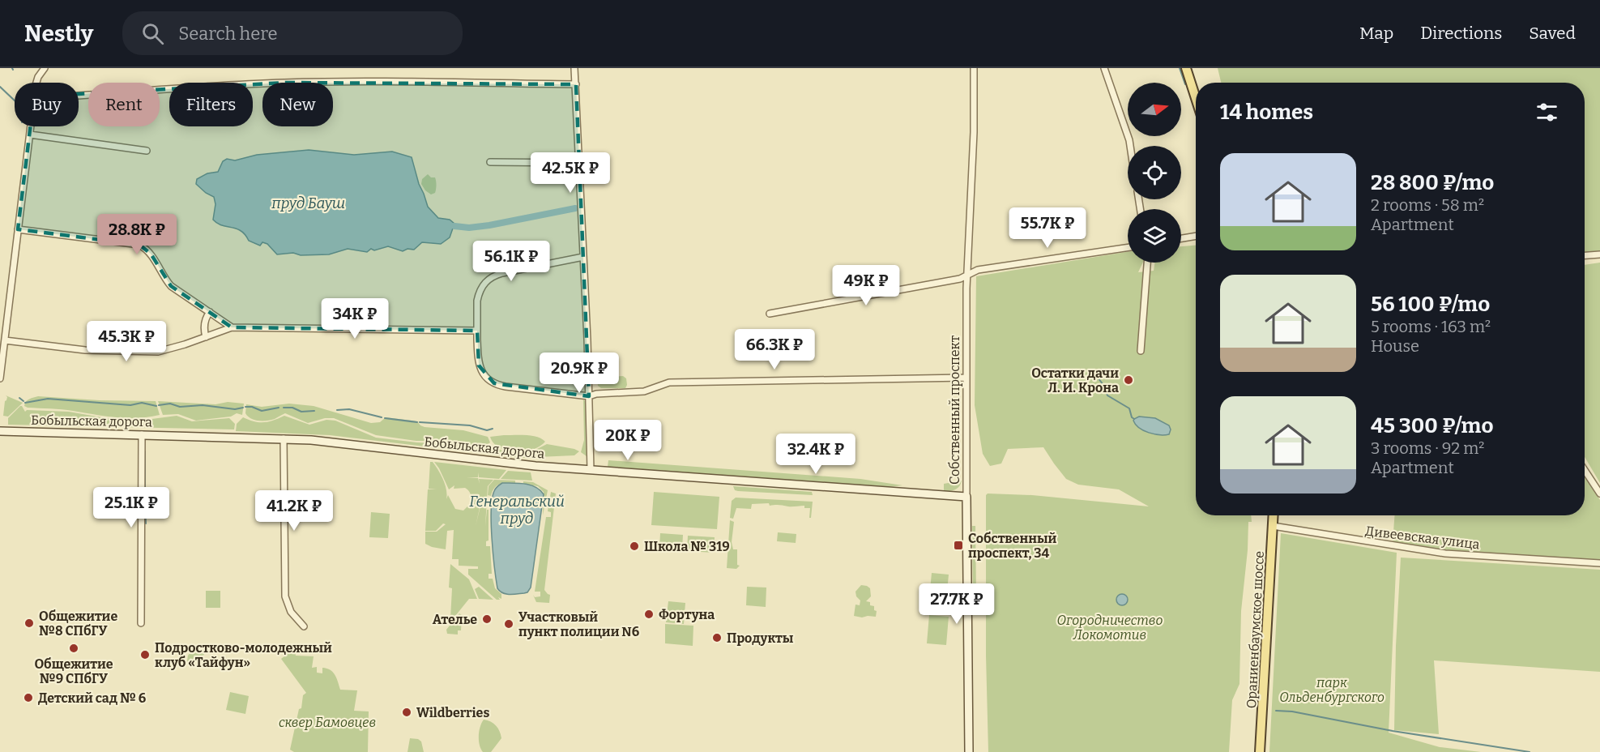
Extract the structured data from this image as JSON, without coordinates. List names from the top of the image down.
{
  "streets": {
    "main road": ["Ораниенбаумское шоссе"],
    "street": ["Собственный проспект", "Бобыльская дорога", "Дивеевская улица"]
  },
  "crossings": [
    ["Собственный проспект", "Бобыльская дорога"],
    ["Дивеевская улица", "Ораниенбаумское шоссе"]
  ],
  "water": ["пруд Бауш", "Генеральский пруд"],
  "parks": ["Огородничество Локомотив", "парк Ольденбургского", "сквер Бамовцев"],
  "places": {
    "other": [
      "Остатки дачи Л. И. Крона",
      "Школа № 319",
      "Фортуна",
      "Ателье",
      "Общежитие №8 СПбГУ",
      "Участковый пункт полиции N6",
      "Продукты",
      "Общежитие №9 СПбГУ",
      "Подростково-молодежный клуб «Тайфун»",
      "Детский сад № 6",
      "Wildberries"
    ],
    "transit": ["Собственный проспект, 34"]
  },
  "north": "right",
  "page": {
    "header": "Nestly",
    "search": "Search here",
    "nav": ["Map", "Directions", "Saved"],
    "chip": [
      "Buy",
      "Rent",
      "Filters",
      "New"
    ],
    "heading": "14 homes",
    "list": [
      {
        "name": "28 800 ₽/mo",
        "note": "2 rooms · 58 m² · Apartment"
      },
      {
        "name": "56 100 ₽/mo",
        "note": "5 rooms · 163 m² · House"
      },
      {
        "name": "45 300 ₽/mo",
        "note": "3 rooms · 92 m² · Apartment"
      }
    ],
    "price": [
      "42.5K ₽",
      "55.7K ₽",
      "28.8K ₽",
      "56.1K ₽",
      "49K ₽",
      "34K ₽",
      "45.3K ₽",
      "66.3K ₽",
      "20.9K ₽",
      "20K ₽",
      "32.4K ₽",
      "25.1K ₽",
      "41.2K ₽",
      "27.7K ₽"
    ]
  }
}
